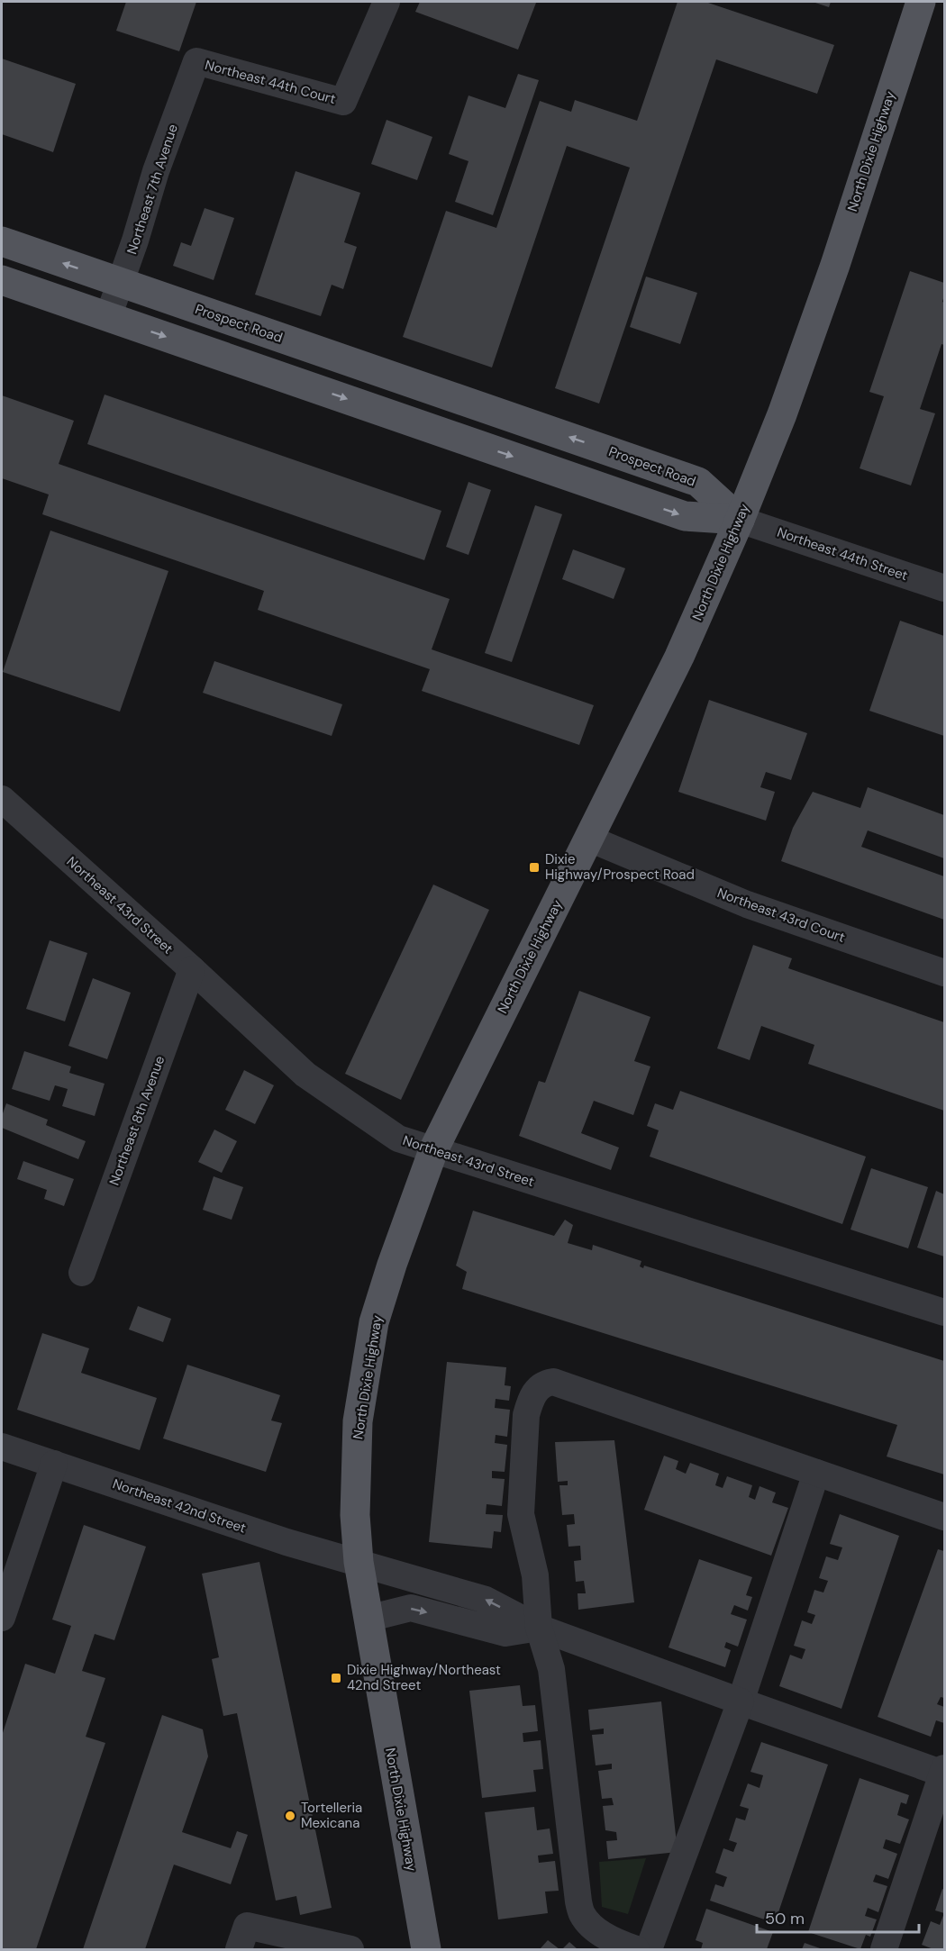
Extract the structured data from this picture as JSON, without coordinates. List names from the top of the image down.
{
  "streets": {
    "main road": ["North Dixie Highway", "Prospect Road"],
    "street": [
      "Northeast 44th Court",
      "Northeast 7th Avenue",
      "Northeast 44th Street",
      "Northeast 43rd Street",
      "Northeast 43rd Court",
      "Northeast 8th Avenue",
      "Northeast 42nd Street"
    ]
  },
  "crossings": [
    ["Northeast 44th Court", "Northeast 7th Avenue"],
    ["North Dixie Highway", "Prospect Road"],
    ["North Dixie Highway", "Northeast 44th Street"],
    ["North Dixie Highway", "Northeast 43rd Street"],
    ["North Dixie Highway", "Northeast 43rd Court"],
    ["North Dixie Highway", "Northeast 42nd Street"],
    ["Northeast 7th Avenue", "Prospect Road"],
    ["Prospect Road", "Northeast 44th Street"],
    ["Northeast 43rd Street", "Northeast 8th Avenue"]
  ],
  "places": {
    "transit": ["Dixie Highway/Prospect Road", "Dixie Highway/Northeast 42nd Street"],
    "other": ["Tortelleria Mexicana"]
  },
  "scale_bar": "50 m"
}
